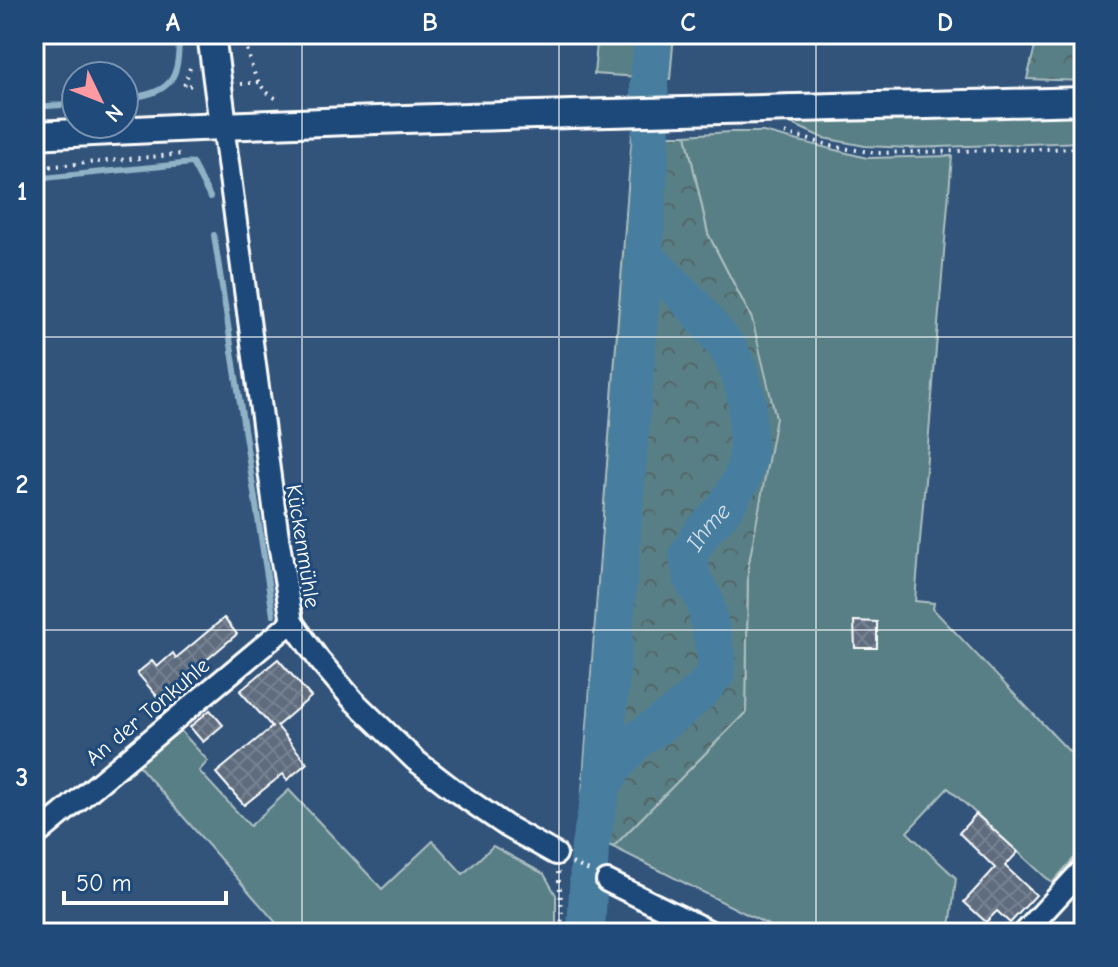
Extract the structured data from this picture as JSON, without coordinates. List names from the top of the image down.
{
  "streets": {
    "street": ["Kückenmühle", "An der Tonkuhle"]
  },
  "crossings": [
    ["Kückenmühle", "An der Tonkuhle"]
  ],
  "water": ["Ihme"],
  "scale_bar": "50 m",
  "north": "bottom right",
  "grid": {
    "columns": [
      "A",
      "B",
      "C",
      "D"
    ],
    "rows": ["1", "2", "3"]
  }
}
